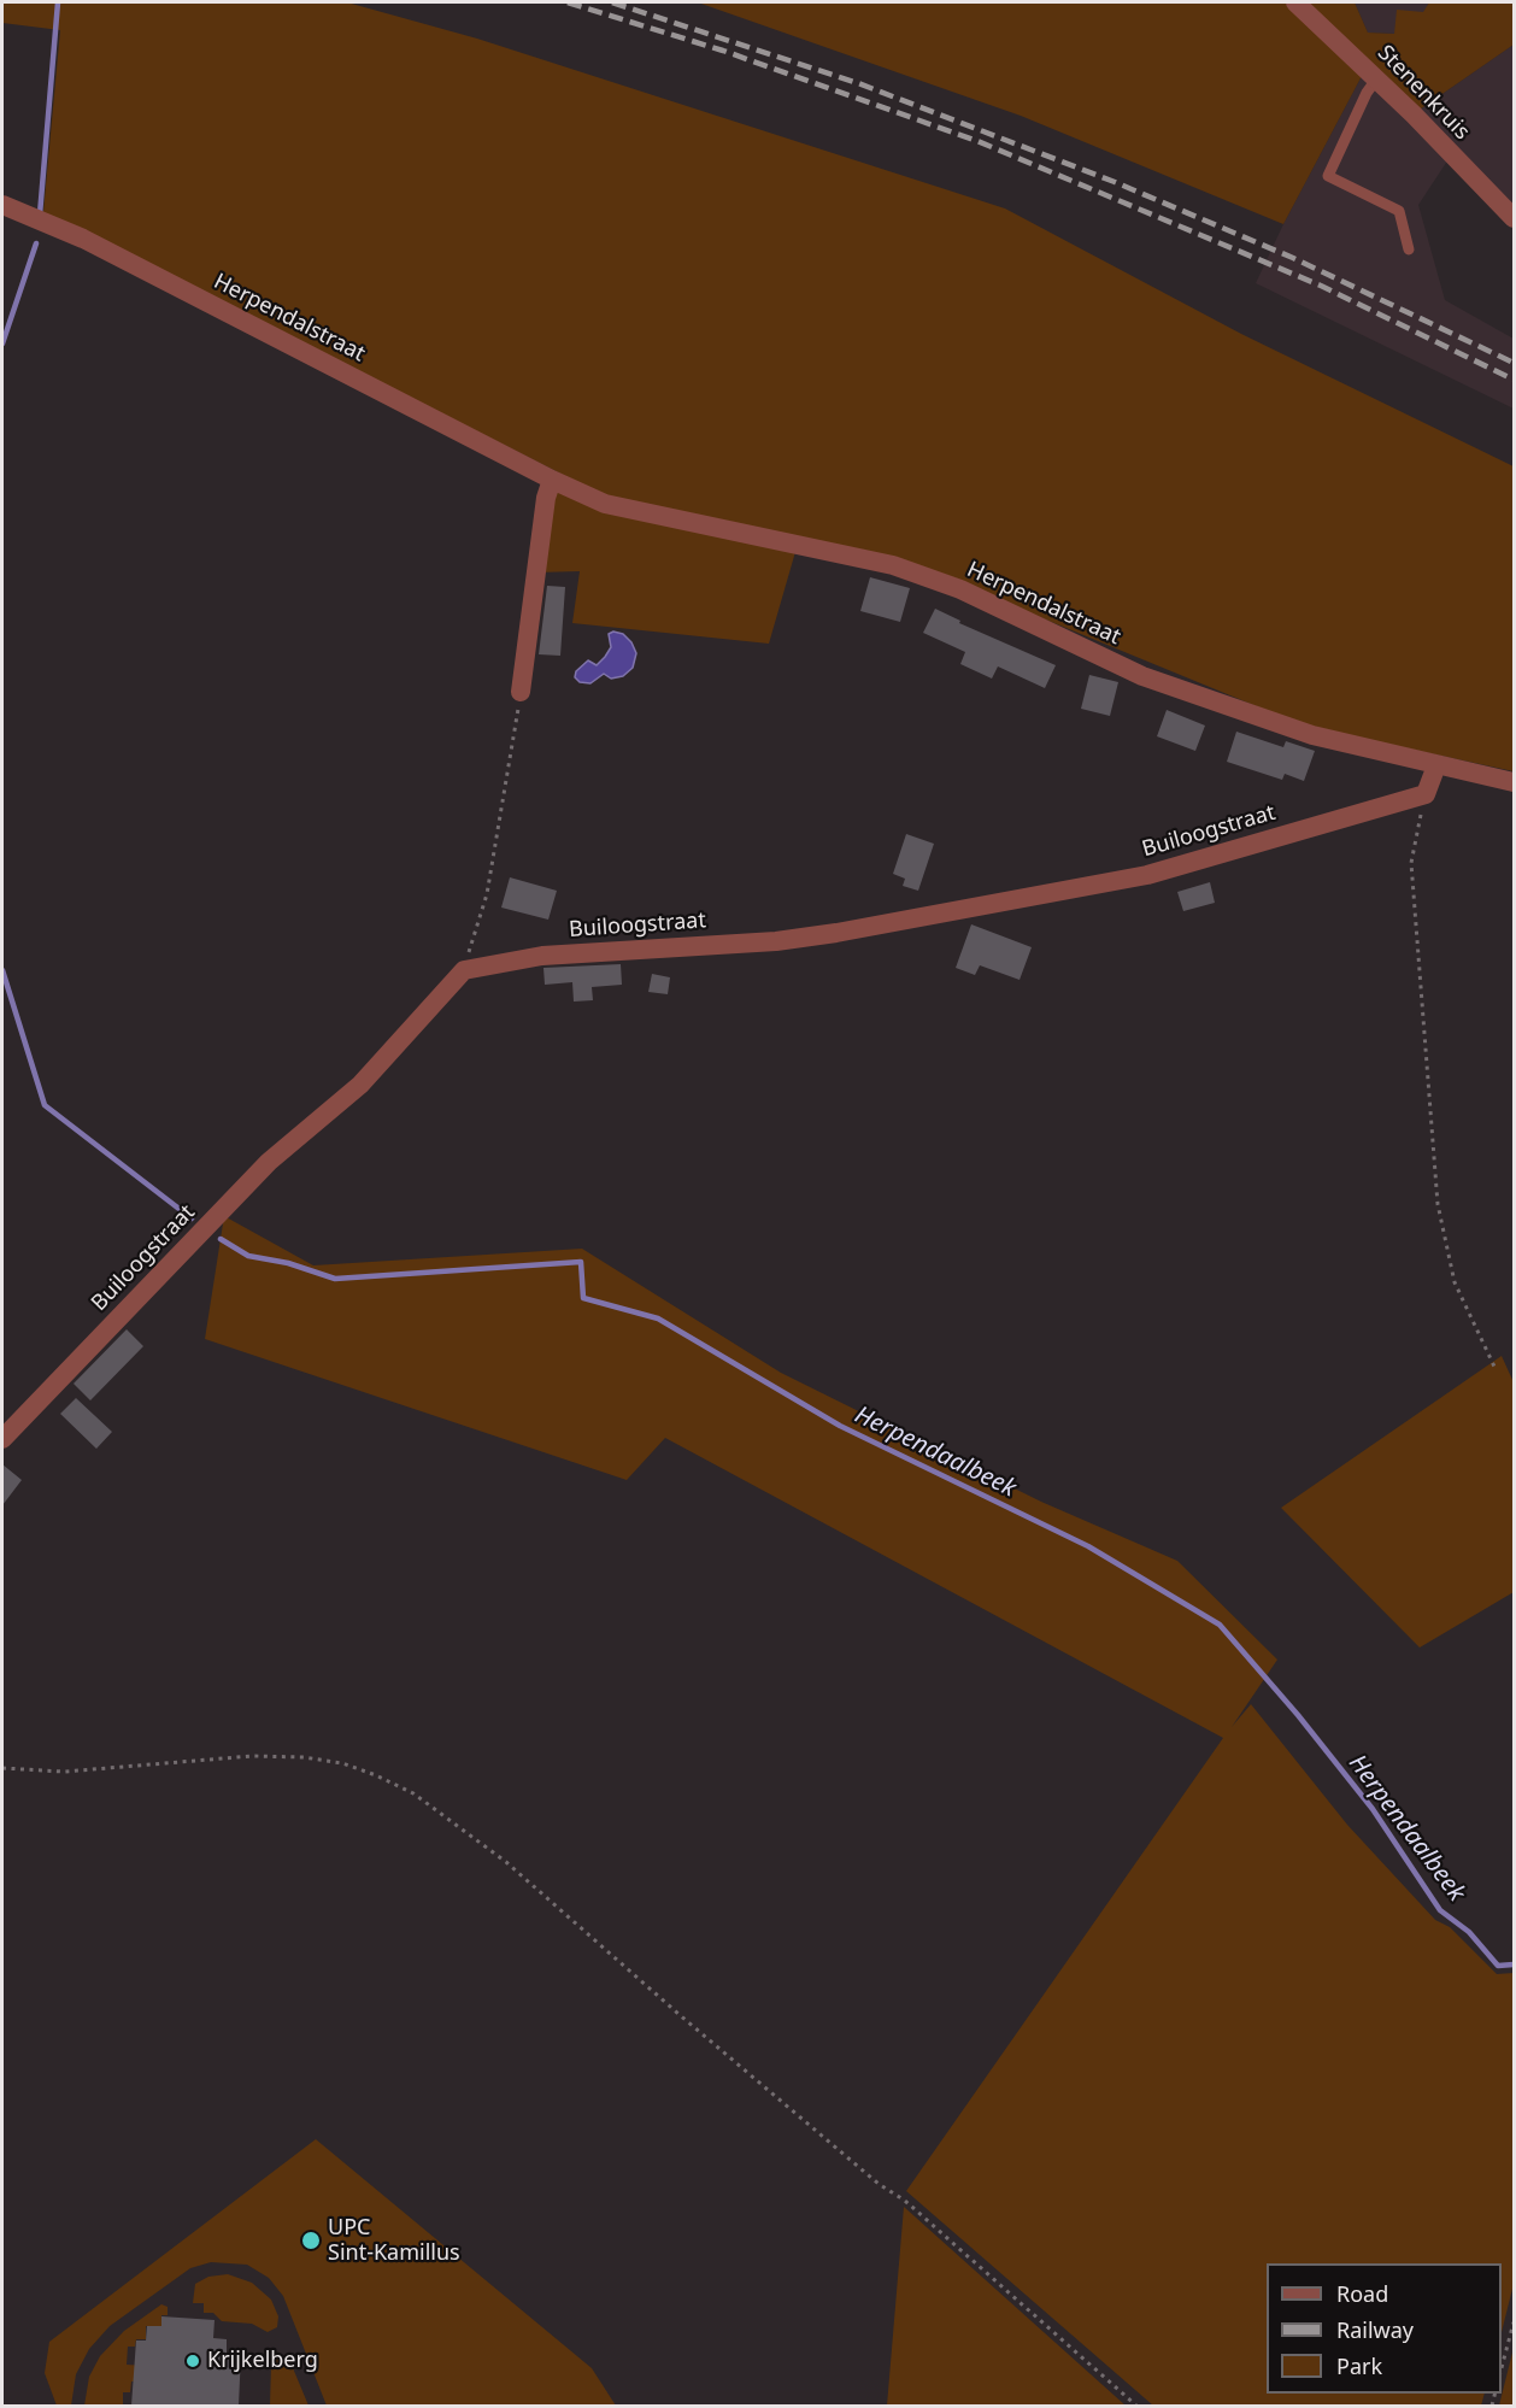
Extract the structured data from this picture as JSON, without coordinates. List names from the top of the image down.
{
  "streets": {
    "street": ["Stenenkruis", "Herpendalstraat", "Builoogstraat"]
  },
  "water": ["Herpendaalbeek"],
  "places": ["UPC Sint-Kamillus", "Krijkelberg"],
  "legend": ["Road", "Railway", "Park"]
}
